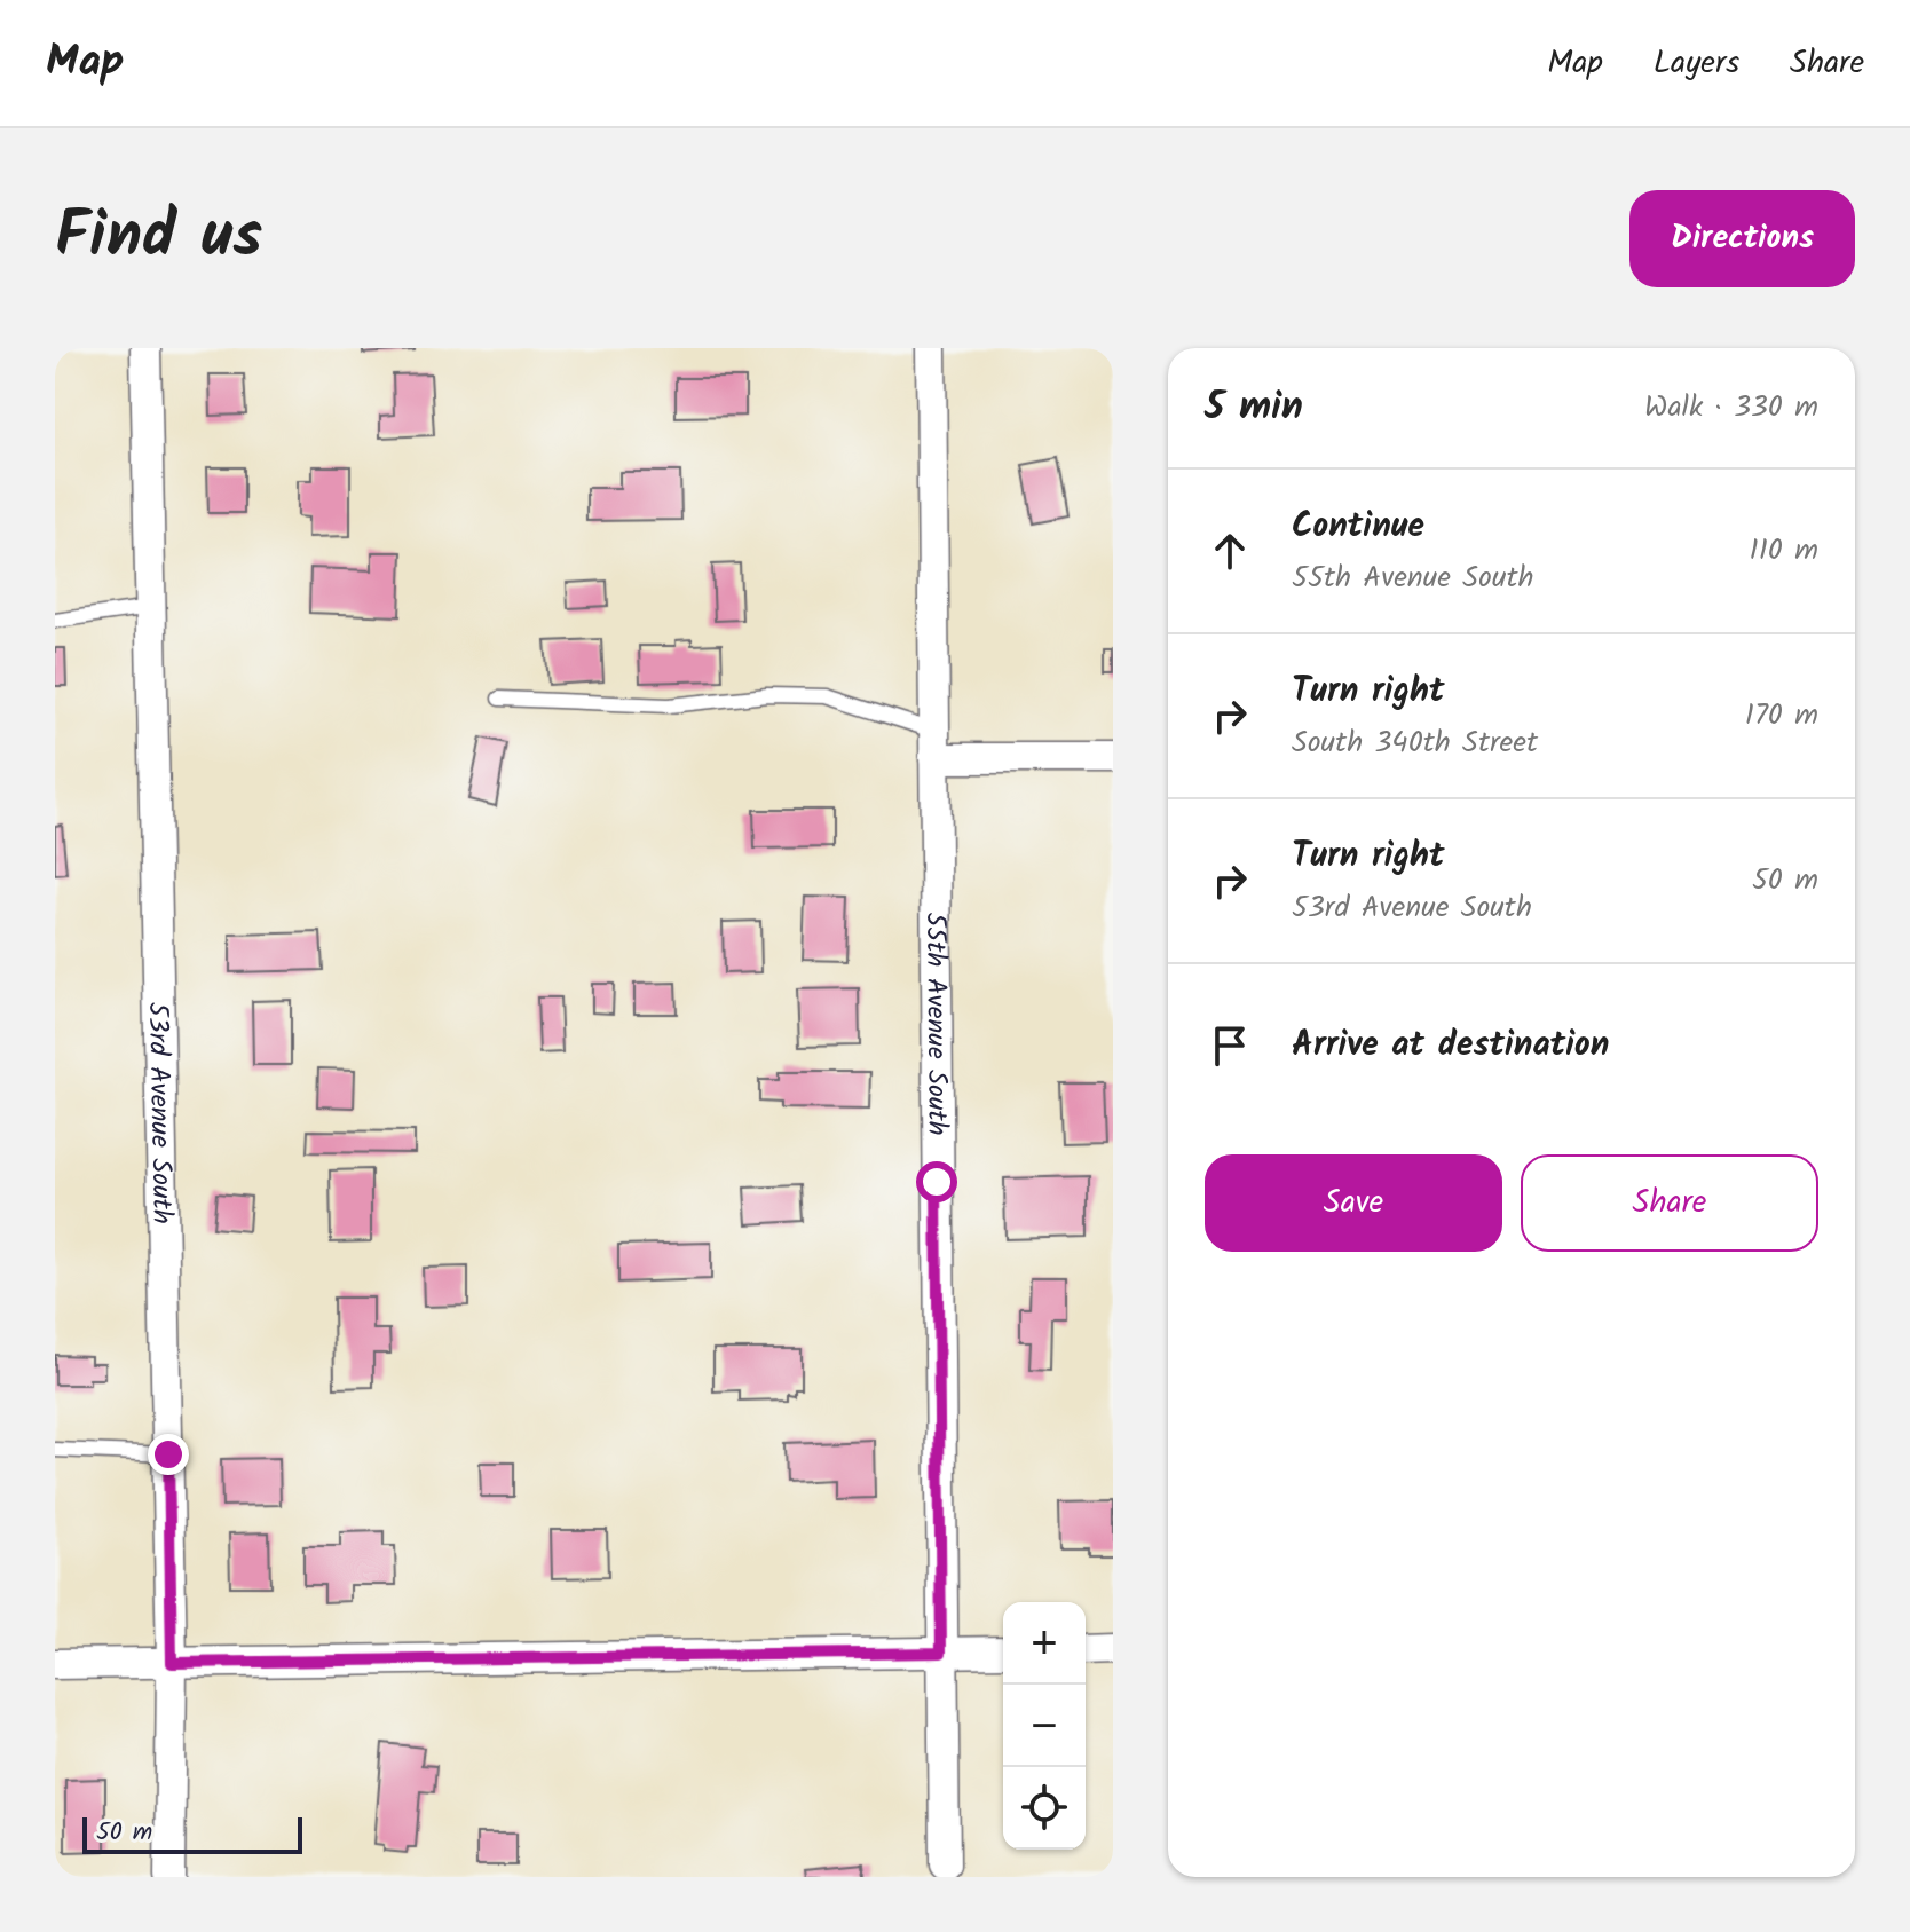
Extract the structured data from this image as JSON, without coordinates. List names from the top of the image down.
{
  "streets": {
    "street": ["55th Avenue South", "53rd Avenue South"]
  },
  "scale_bar": "50 m",
  "page": {
    "header": "Map",
    "nav": ["Map", "Layers", "Share"],
    "title": "Find us",
    "buttons": [
      "Directions",
      ["Save", "Share"]
    ],
    "heading": ["5 min", "Walk · 330 m"],
    "list": [
      ["Continue", "55th Avenue South", "110 m"],
      ["Turn right", "South 340th Street", "170 m"],
      ["Turn right", "53rd Avenue South", "50 m"],
      "Arrive at destination"
    ],
    "map_buttons": ["+", "−"],
    "scale": "50 m"
  }
}
